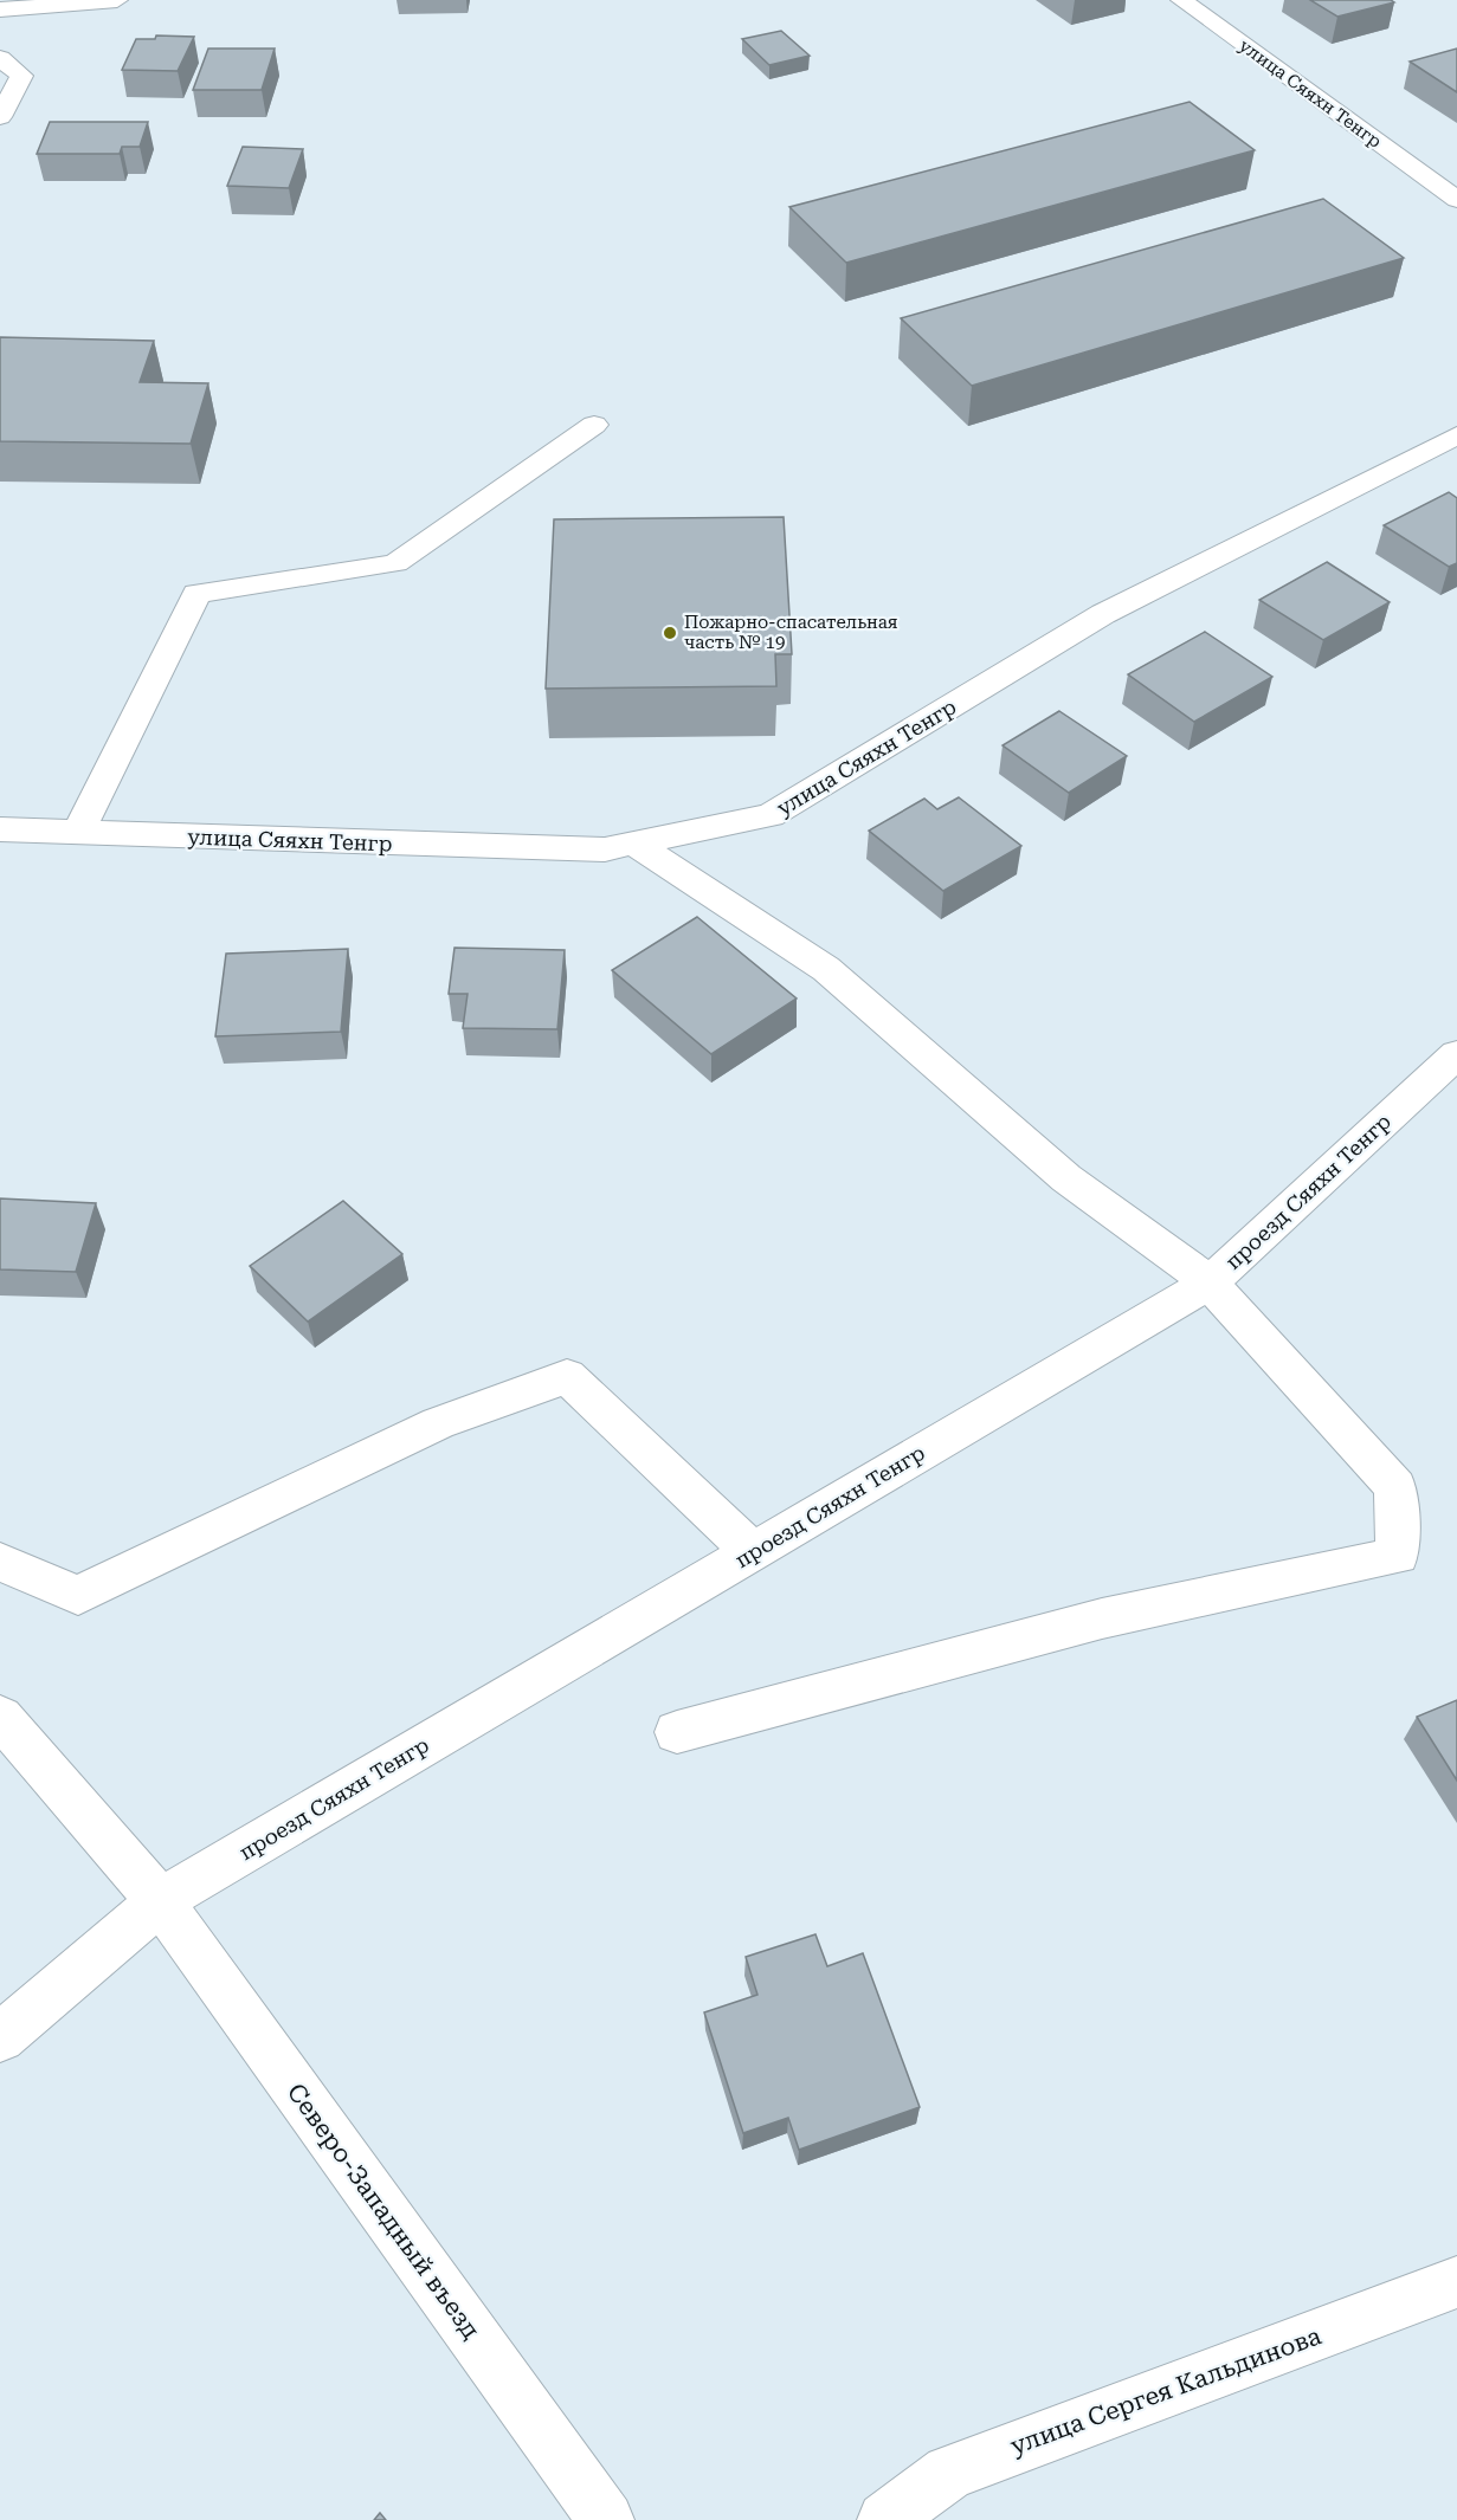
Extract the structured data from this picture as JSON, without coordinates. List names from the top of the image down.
{
  "streets": {
    "street": [
      "улица Сяяхн Тенгр",
      "проезд Сяяхн Тенгр",
      "Северо-Западный въезд",
      "улица Сергея Кальдинова"
    ]
  },
  "crossings": [
    ["проезд Сяяхн Тенгр", "Северо-Западный въезд"]
  ],
  "places": ["Пожарно-спасательная часть № 19"]
}
